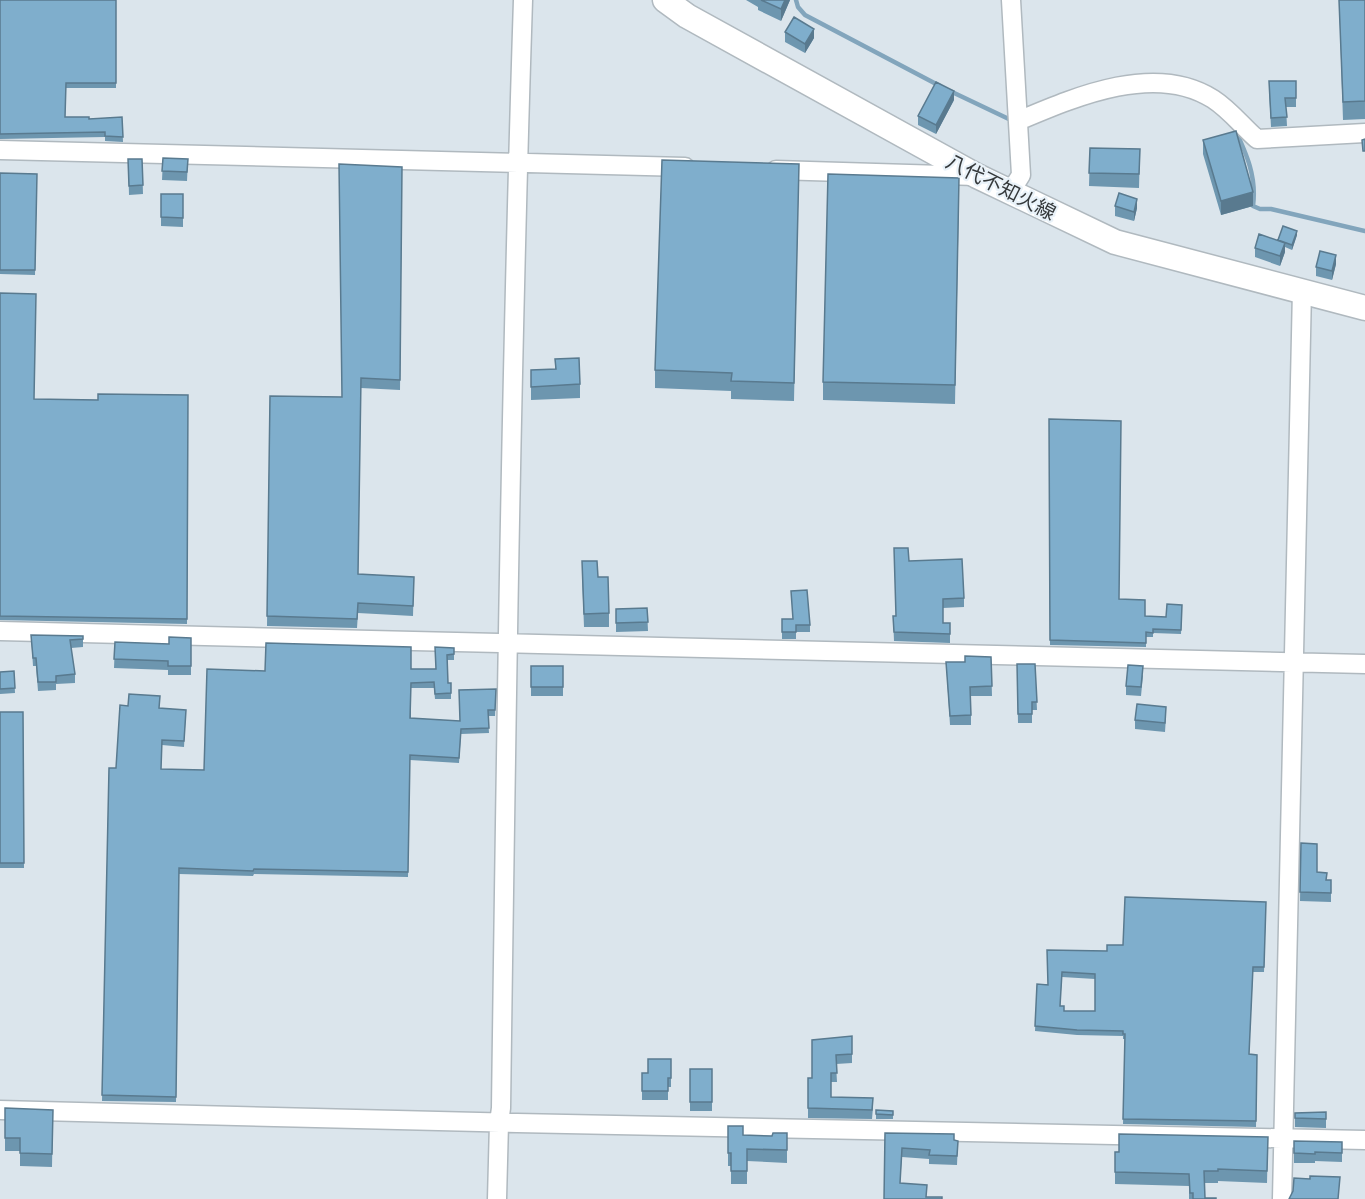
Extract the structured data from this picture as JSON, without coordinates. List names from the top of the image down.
{
  "streets": {
    "main road": ["八代不知火線"]
  }
}
